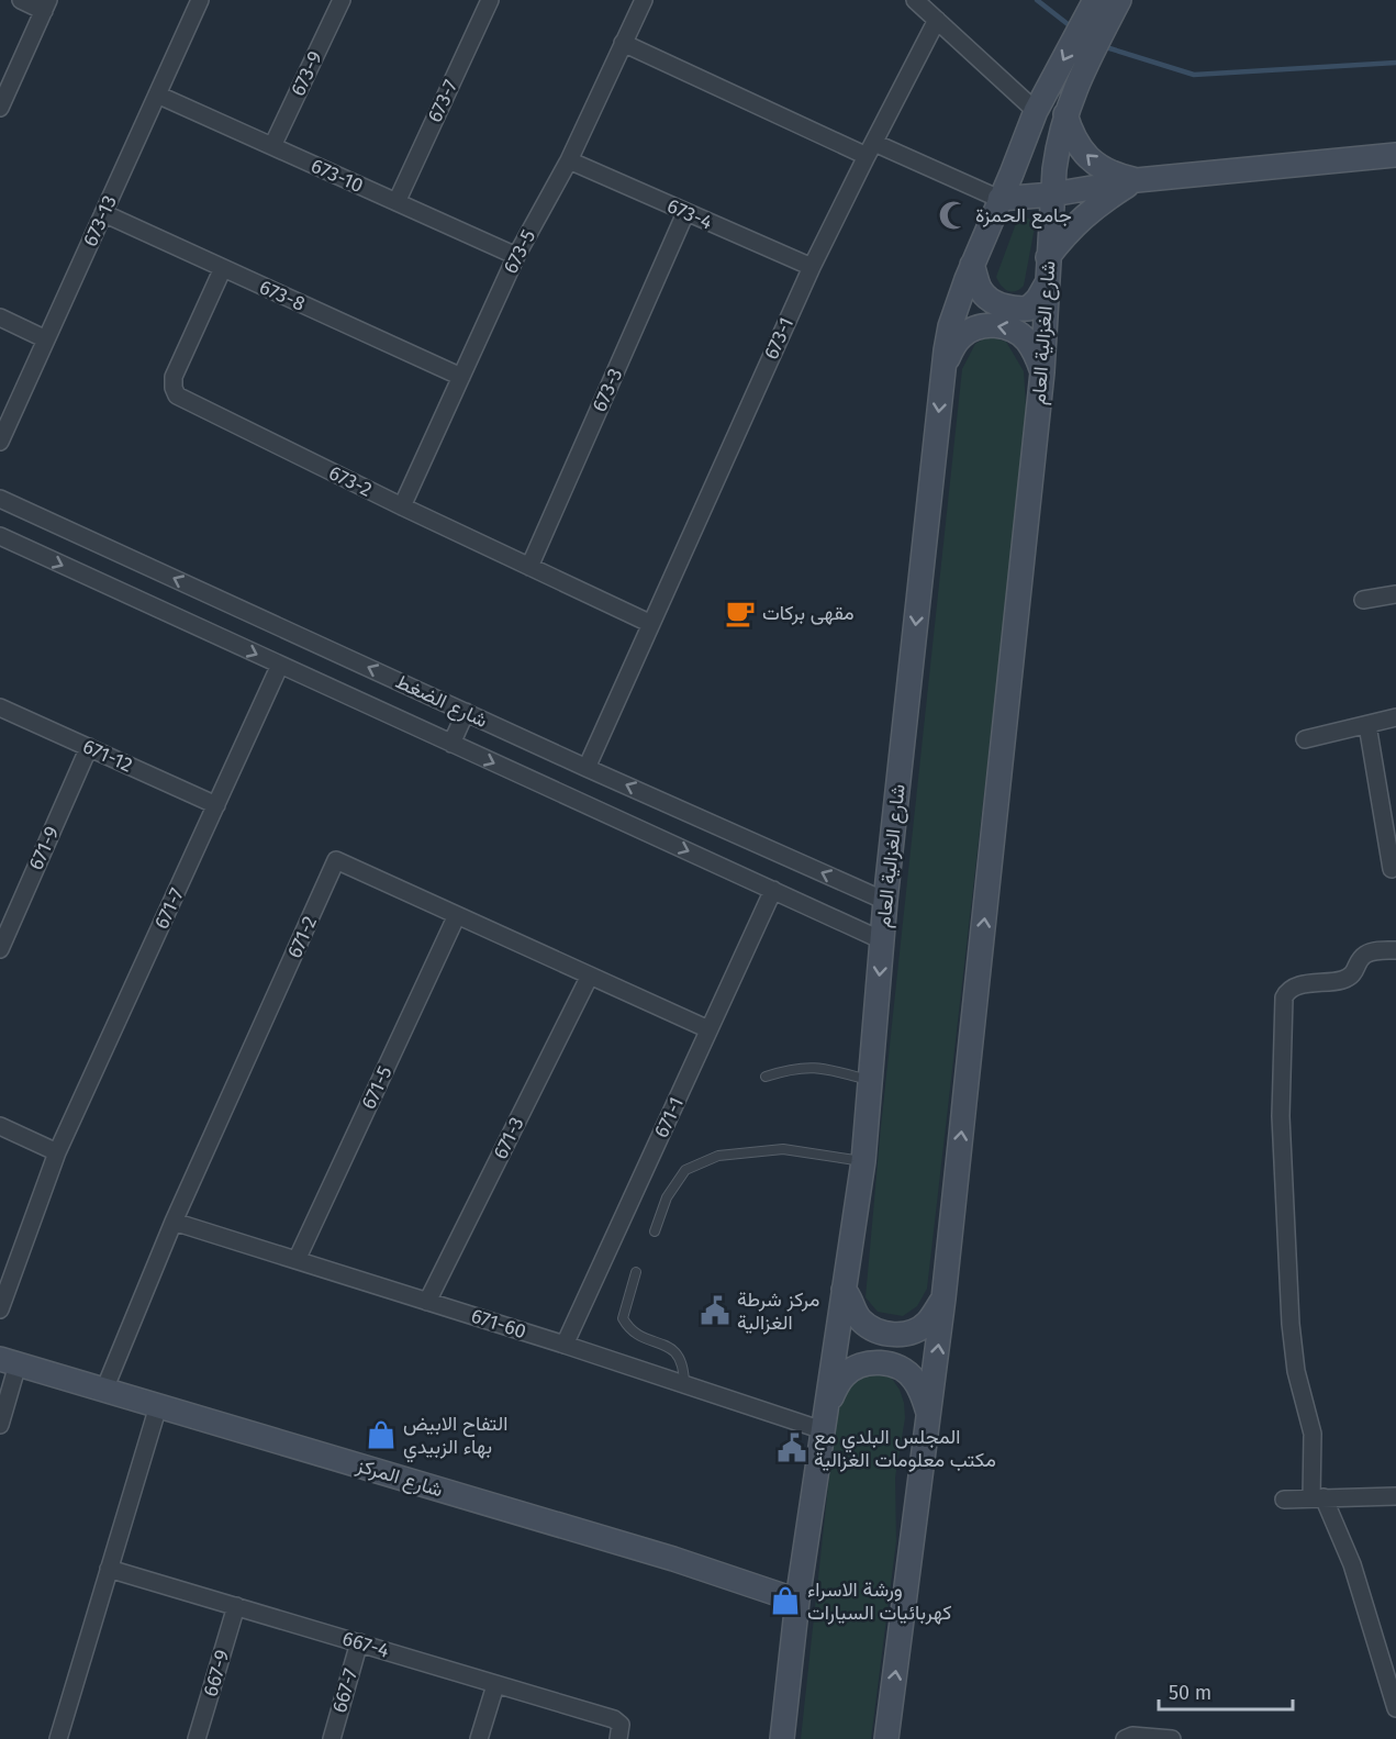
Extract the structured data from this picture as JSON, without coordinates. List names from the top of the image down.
{
  "streets": {
    "main road": ["شارع الغزالية العام", "شارع المركز"],
    "street": [
      "673-9",
      "673-7",
      "673-10",
      "673-4",
      "673-13",
      "673-5",
      "673-8",
      "673-1",
      "673-3",
      "673-2",
      "شارع الضغط",
      "671-12",
      "671-9",
      "671-7",
      "671-2",
      "671-5",
      "671-1",
      "671-3",
      "671-60",
      "667-4",
      "667-9",
      "667-7"
    ]
  },
  "crossings": [
    ["673-9", "673-10"],
    ["673-7", "673-10"],
    ["673-10", "673-13"],
    ["673-10", "673-5"],
    ["673-4", "673-5"],
    ["673-4", "673-1"],
    ["673-4", "673-3"],
    ["673-13", "673-8"],
    ["673-5", "673-8"],
    ["673-5", "673-2"],
    ["673-8", "673-2"],
    ["شارع الغزالية العام", "شارع الضغط"],
    ["شارع الغزالية العام", "671-60"],
    ["شارع الغزالية العام", "شارع المركز"],
    ["673-1", "673-2"],
    ["673-1", "شارع الضغط"],
    ["673-3", "673-2"],
    ["شارع الضغط", "671-7"],
    ["شارع الضغط", "671-1"],
    ["671-12", "671-9"],
    ["671-12", "671-7"],
    ["671-2", "671-5"],
    ["671-2", "671-1"],
    ["671-2", "671-3"],
    ["671-2", "671-60"],
    ["671-2", "شارع المركز"],
    ["671-5", "671-60"],
    ["671-1", "671-60"],
    ["671-3", "671-60"],
    ["667-4", "667-9"],
    ["667-4", "667-7"]
  ],
  "places": {
    "mosque": ["جامع الحمزة"],
    "cafe": ["مقهى بركات"],
    "public building": ["مركز شرطة الغزالية", "المجلس البلدي مع مكتب معلومات الغزالية"],
    "shop": ["التفاح الابيض بهاء الزبيدي", "ورشة الاسراء كهربائيات السيارات"]
  },
  "scale_bar": "50 m"
}
